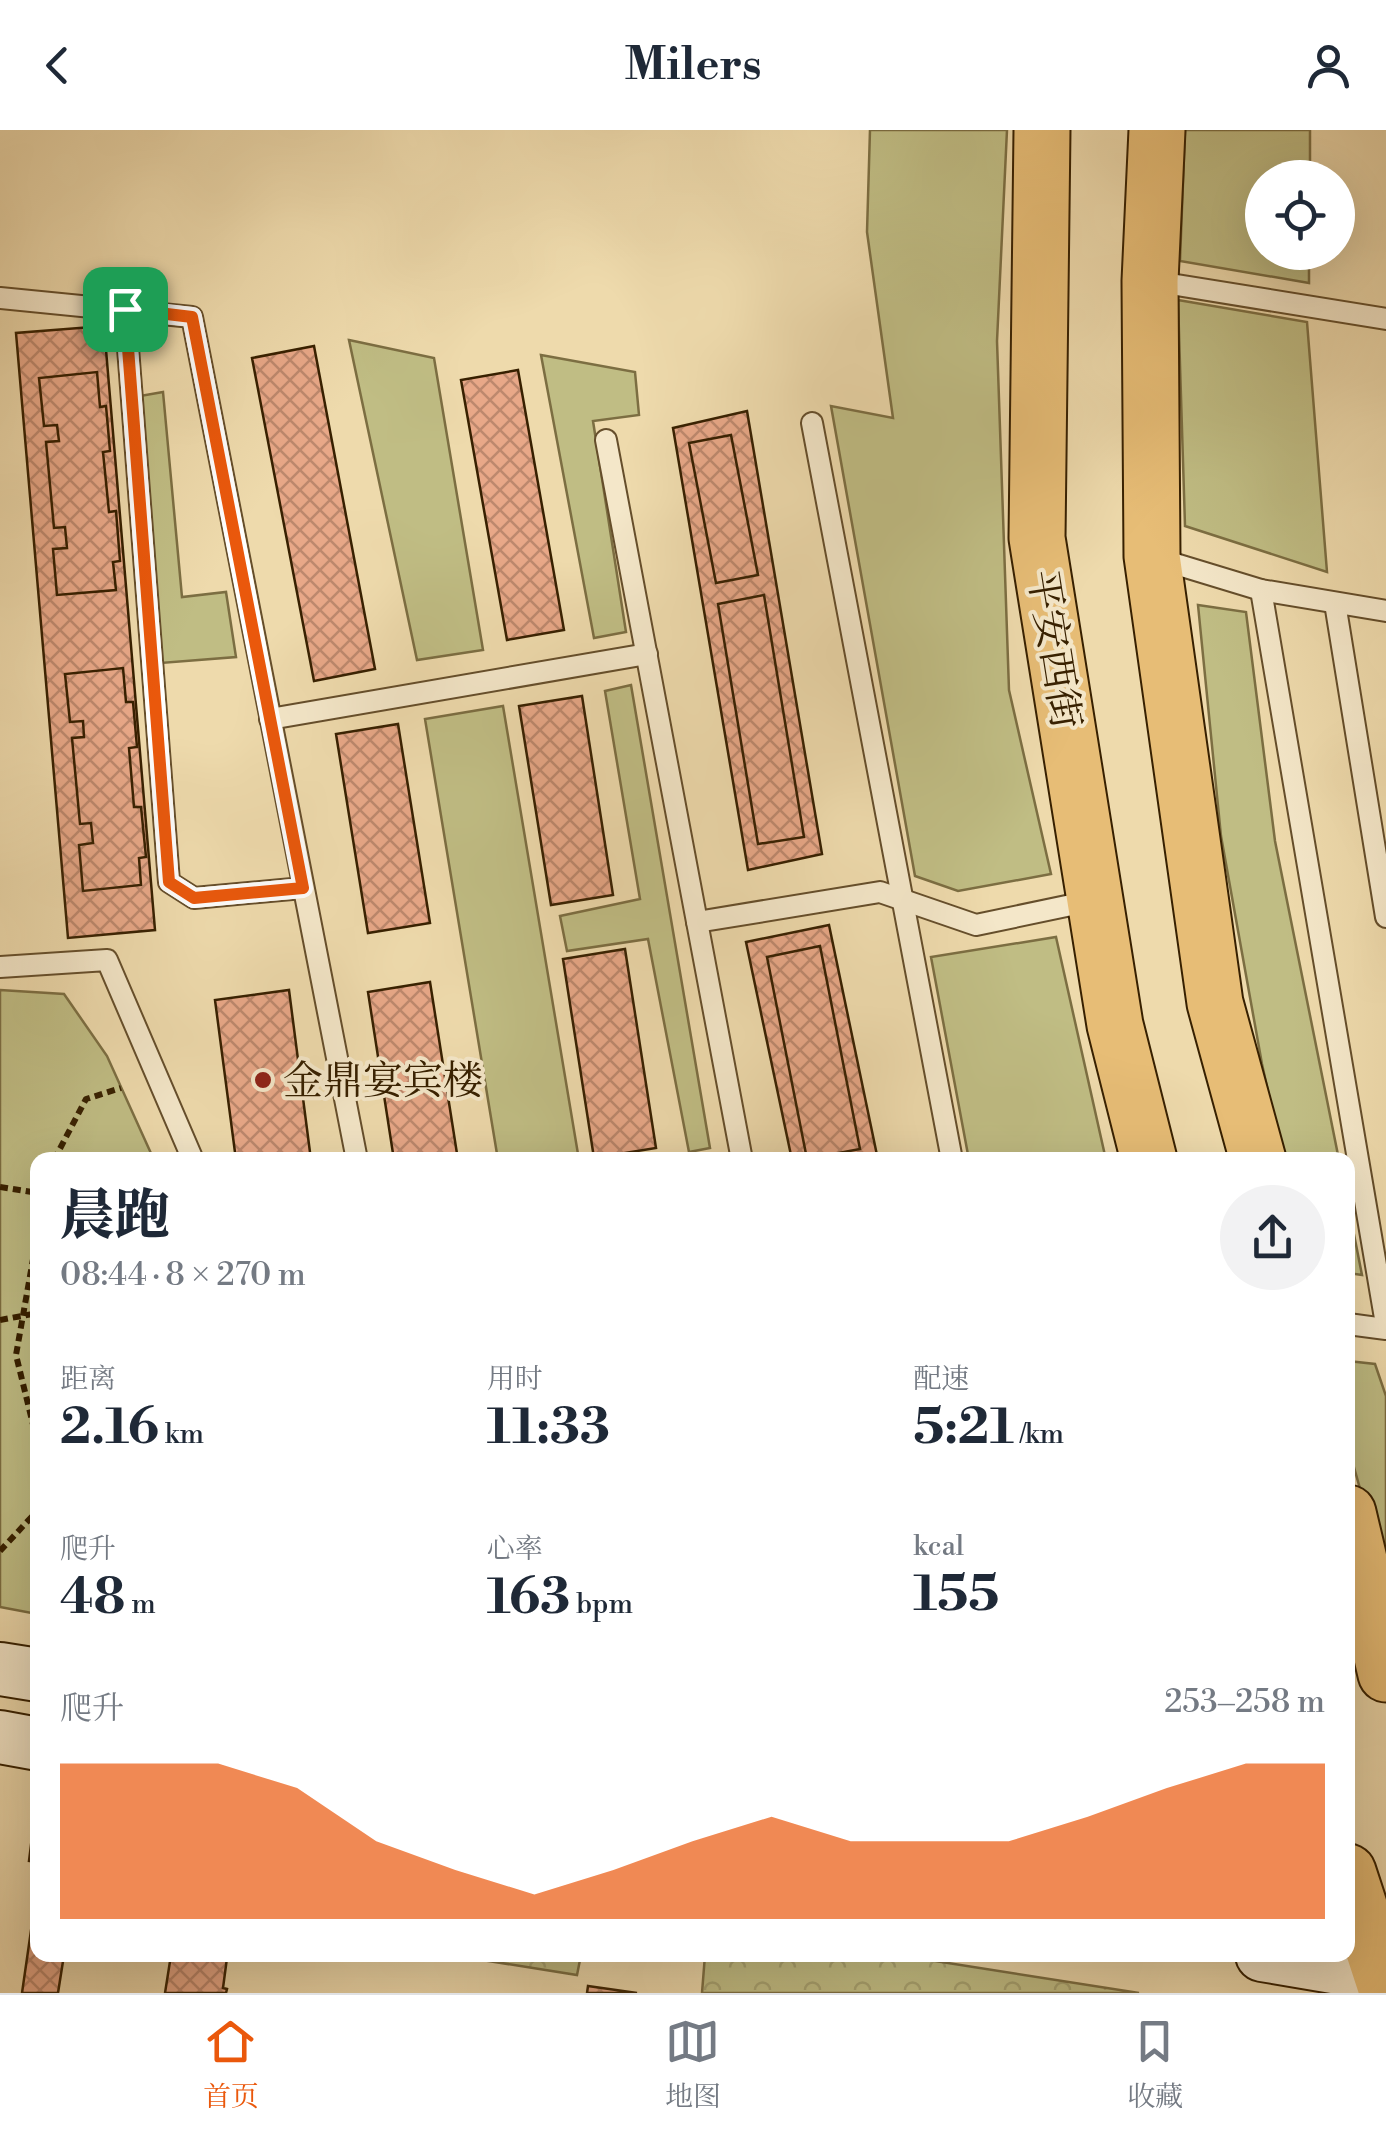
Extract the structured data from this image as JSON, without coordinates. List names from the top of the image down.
{
  "streets": {
    "main road": ["平安西街"]
  },
  "places": ["金鼎宴宾楼"],
  "page": {
    "header": "Milers",
    "heading": ["晨跑", "08:44 · 8 × 270 m"],
    "stats": [
      ["距离", "2.16 km"],
      ["用时", "11:33"],
      ["配速", "5:21 /km"],
      ["爬升", "48 m"],
      ["心率", "163 bpm"],
      ["kcal", "155"]
    ],
    "chart": ["爬升", "253–258 m"],
    "tabs": ["首页", "地图", "收藏"]
  }
}
